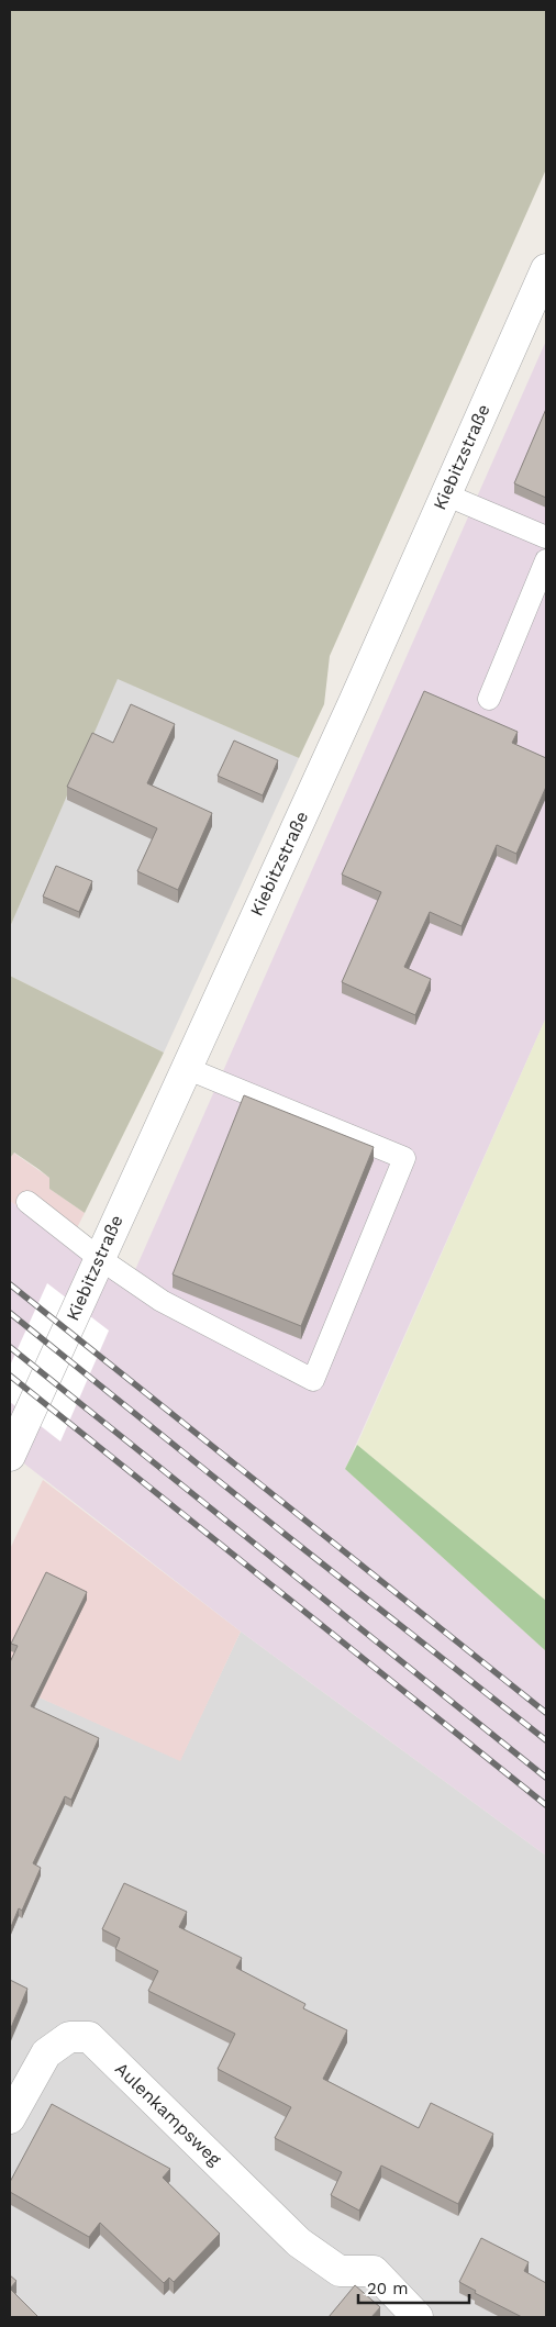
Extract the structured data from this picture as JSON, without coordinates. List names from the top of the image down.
{
  "streets": {
    "street": ["Kiebitzstraße", "Aulenkampsweg"]
  },
  "scale_bar": "20 m"
}
